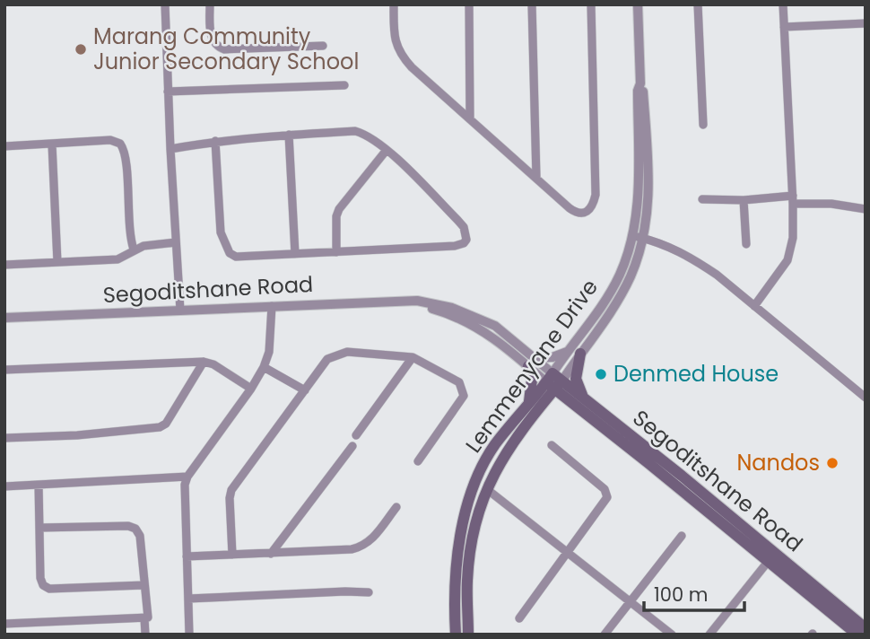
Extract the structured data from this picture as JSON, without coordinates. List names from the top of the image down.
{
  "streets": {
    "main road": ["Segoditshane Road", "Lemmenyane Drive"]
  },
  "crossings": [
    ["Segoditshane Road", "Lemmenyane Drive"]
  ],
  "places": ["Marang Community Junior Secondary School", "Denmed House", "Nandos"],
  "scale_bar": "100 m"
}
